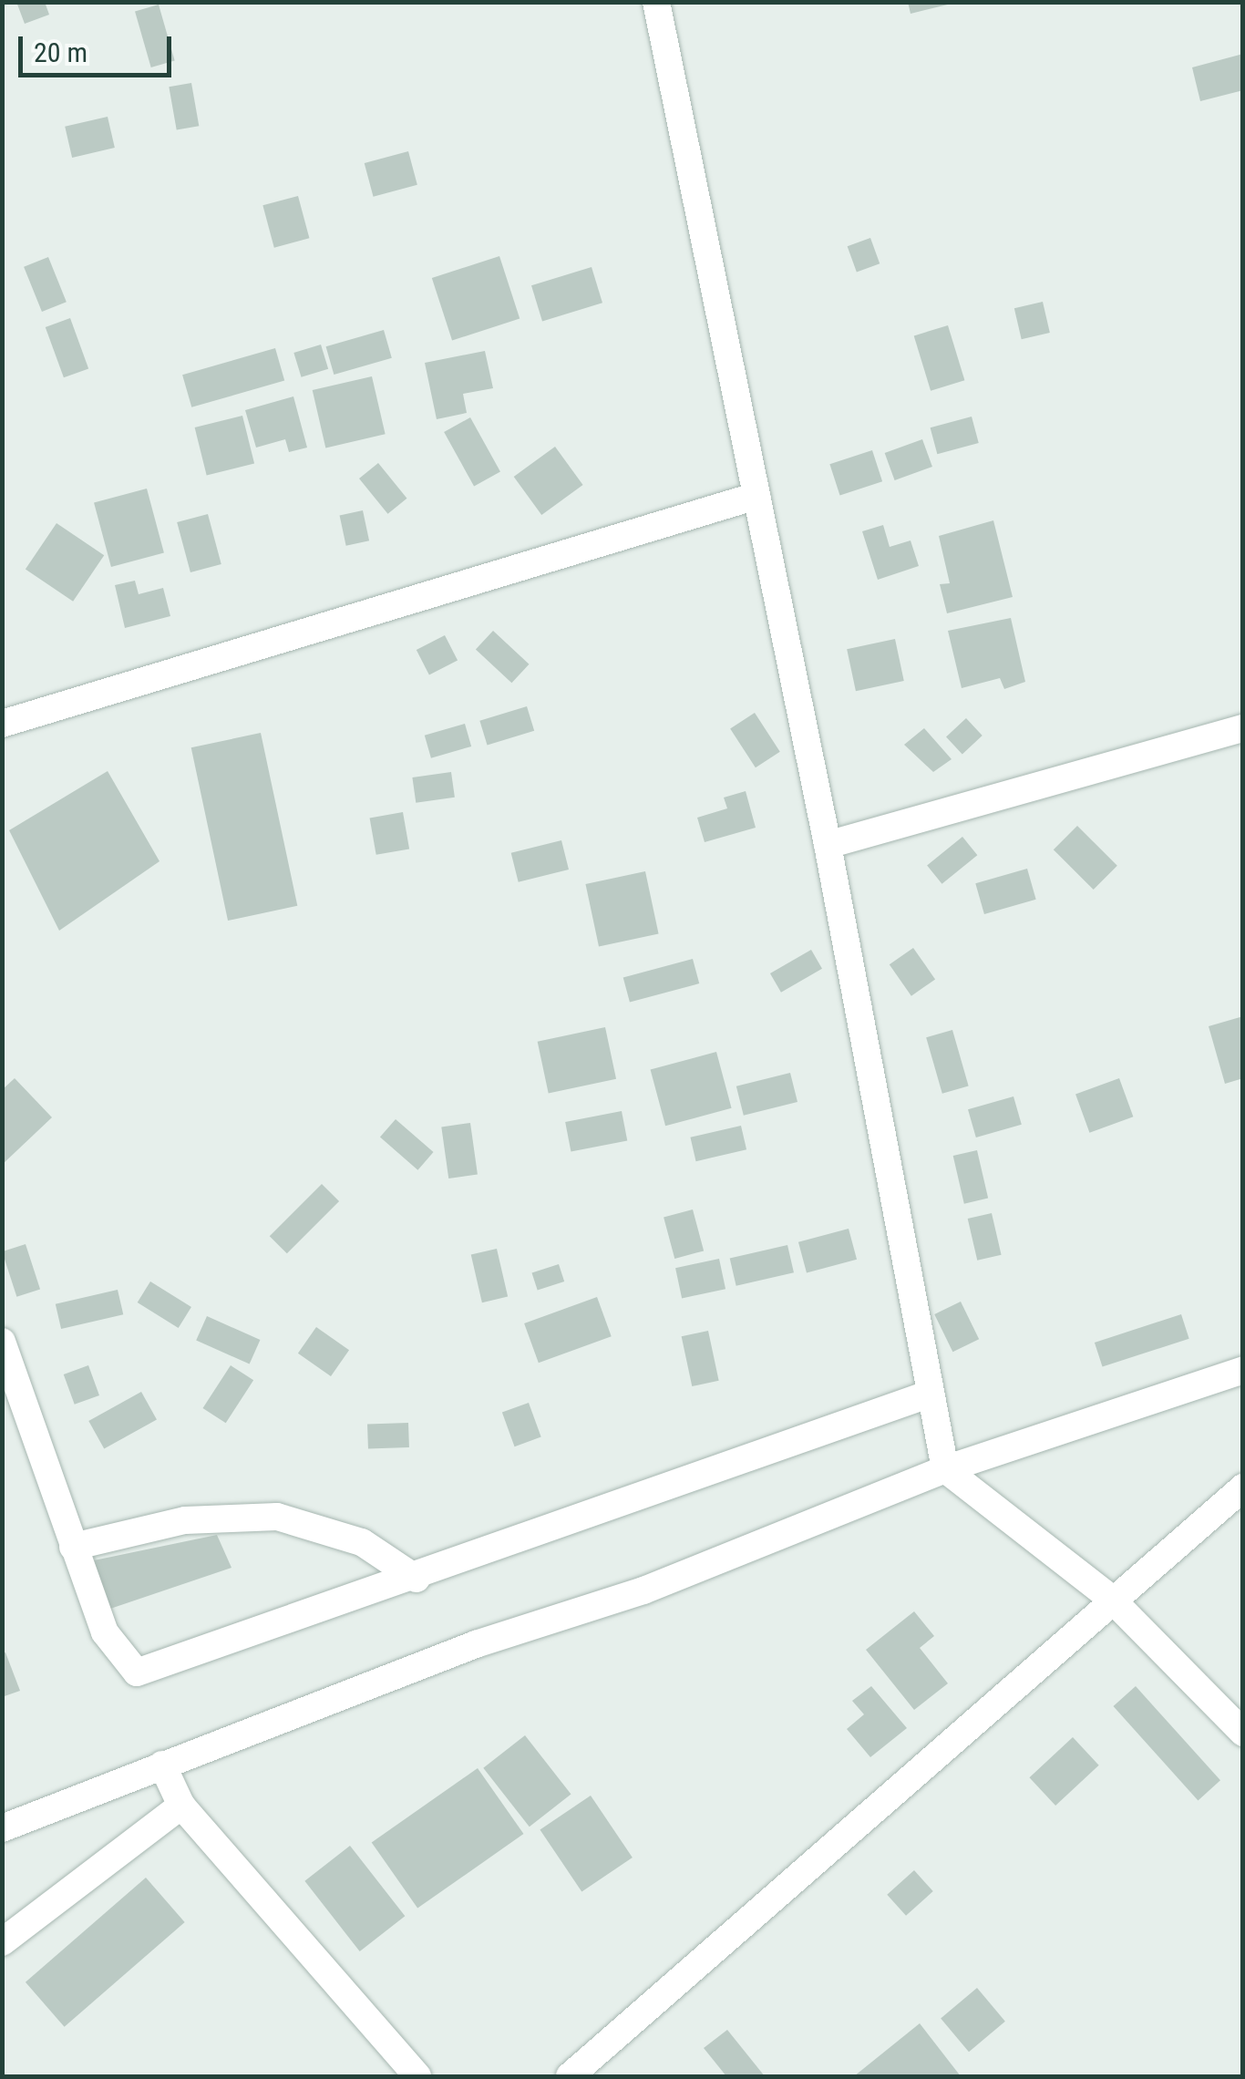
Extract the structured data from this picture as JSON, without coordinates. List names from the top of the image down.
{
  "scale_bar": "20 m"
}
